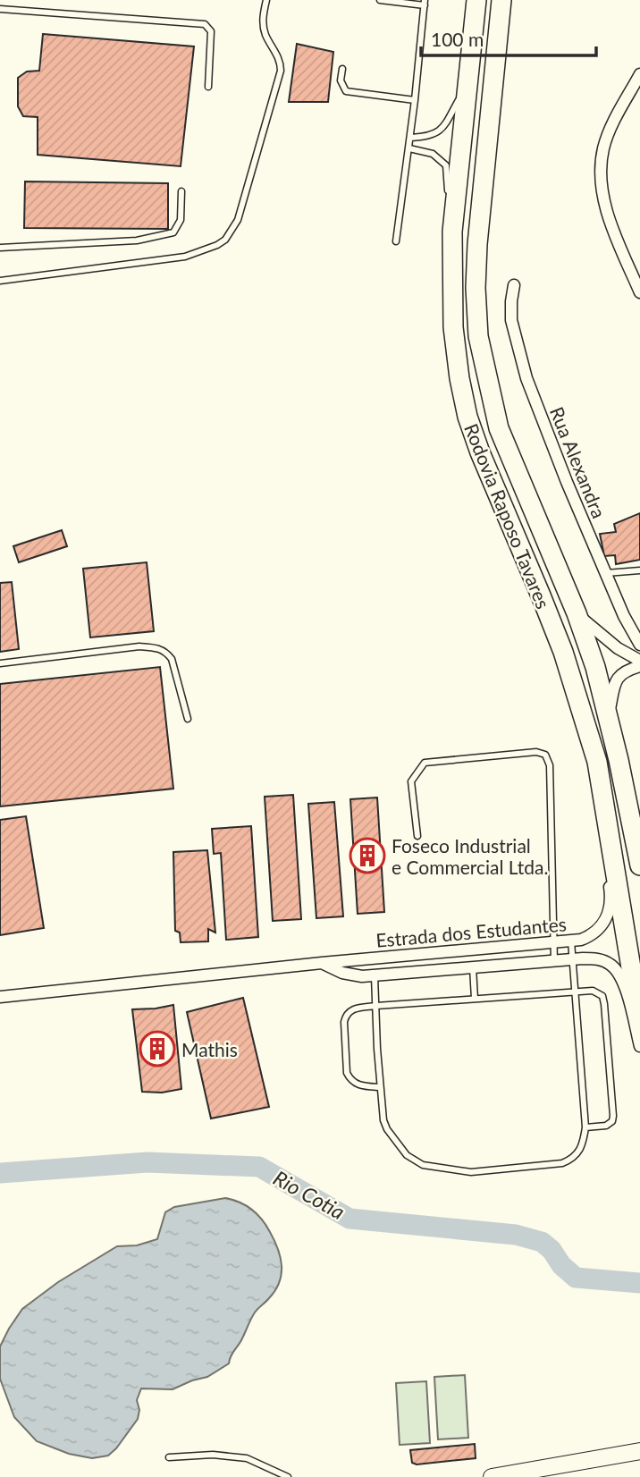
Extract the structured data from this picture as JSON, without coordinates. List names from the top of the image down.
{
  "streets": {
    "highway": ["Rodovia Raposo Tavares"],
    "street": ["Rua Alexandra", "Estrada dos Estudantes"]
  },
  "crossings": [
    ["Rodovia Raposo Tavares", "Estrada dos Estudantes"]
  ],
  "water": ["Rio Cotia"],
  "places": {
    "building": ["Foseco Industrial e Commercial Ltda.", "Mathis"]
  },
  "scale_bar": "100 m"
}
